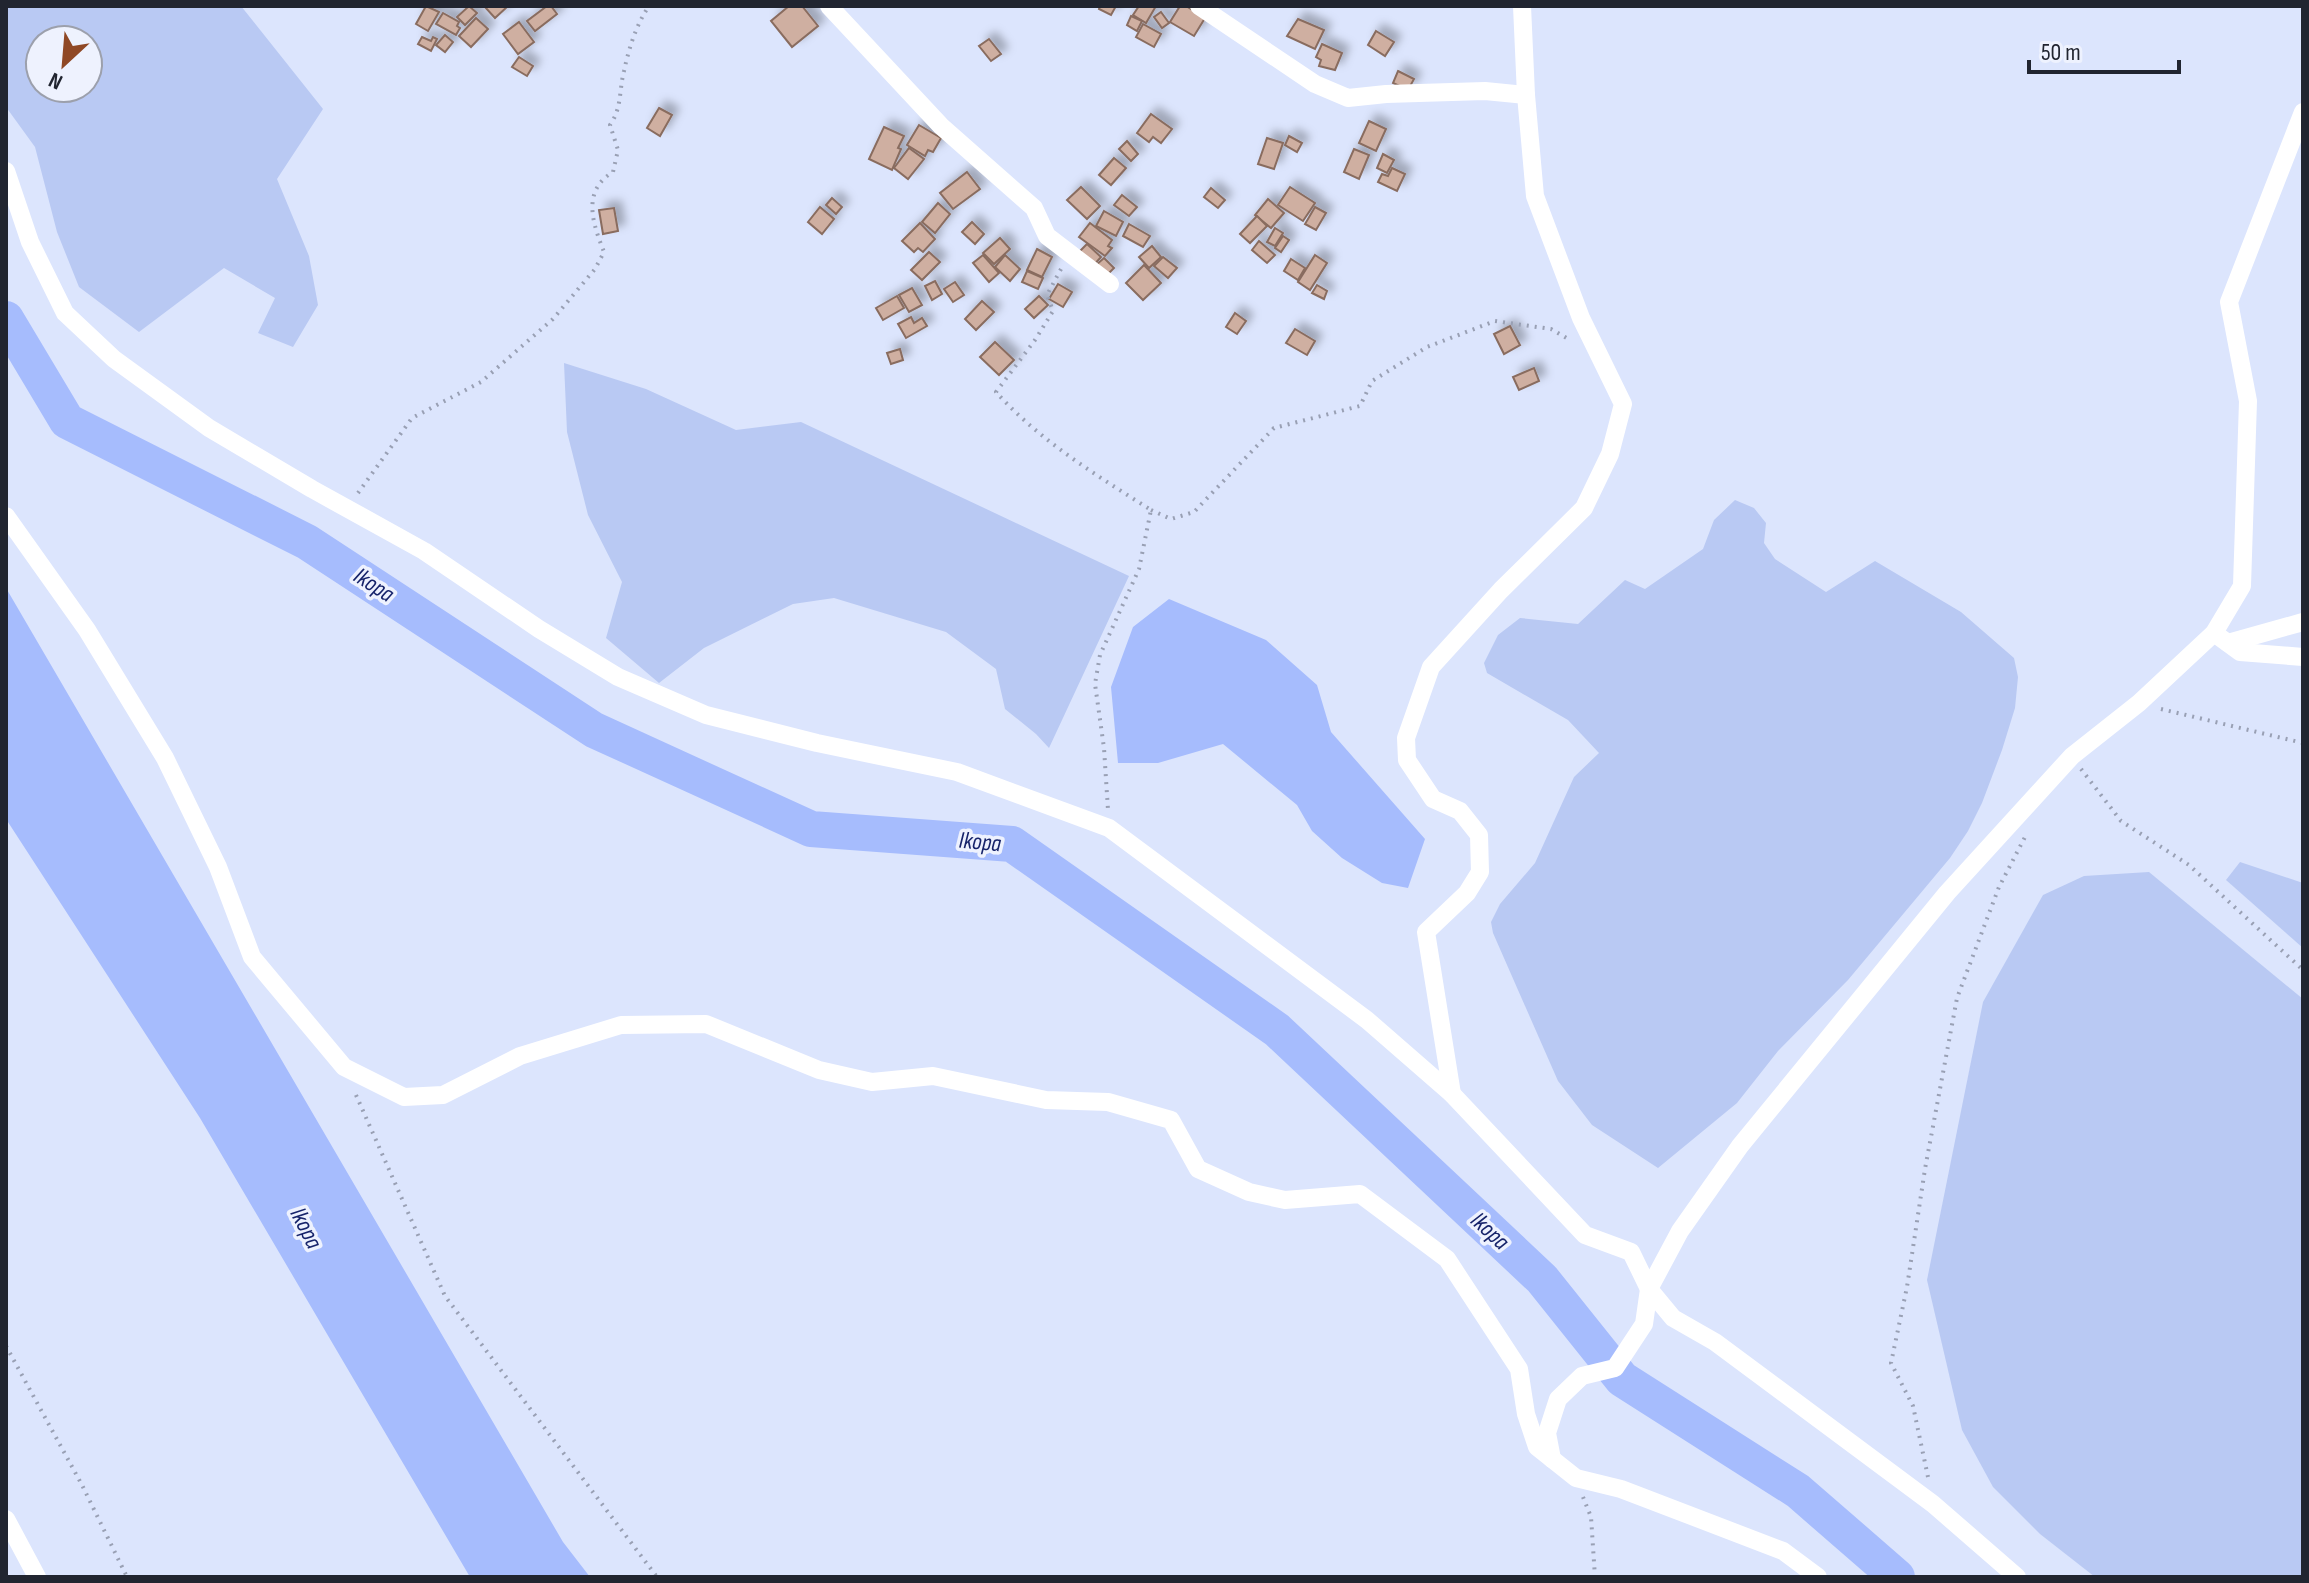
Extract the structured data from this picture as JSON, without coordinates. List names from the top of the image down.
{
  "water": ["Ikopa"],
  "scale_bar": "50 m",
  "north": "bottom left"
}
